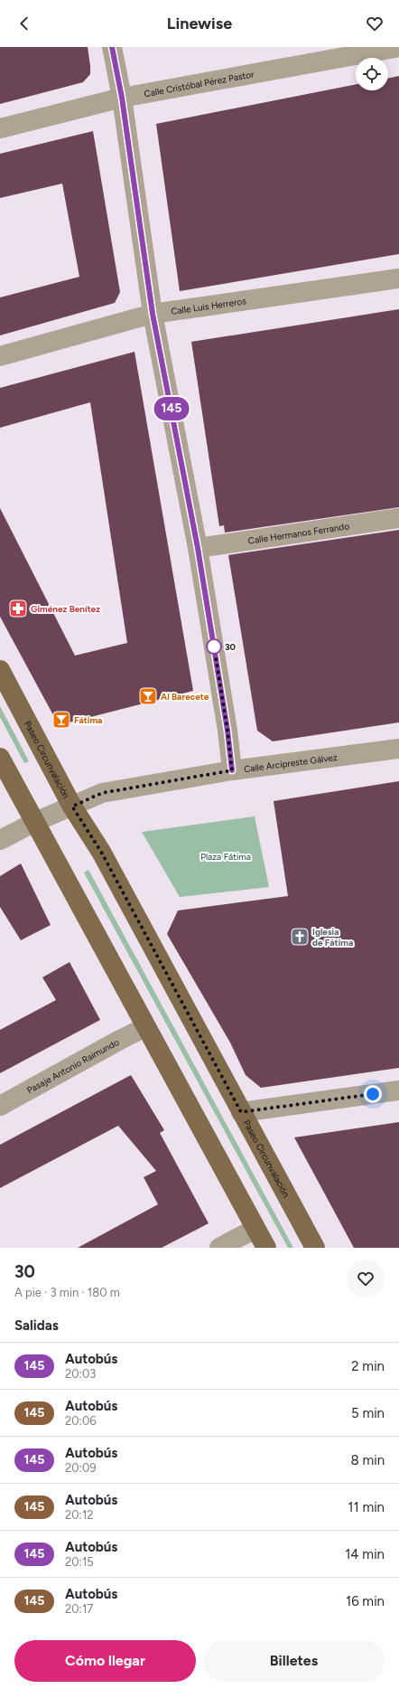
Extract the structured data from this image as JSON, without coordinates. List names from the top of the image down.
{
  "streets": {
    "main road": ["Paseo Circunvalación"],
    "street": [
      "Calle Cristóbal Pérez Pastor",
      "Calle Luis Herreros",
      "Calle Hermanos Ferrando",
      "Calle Arcipreste Gálvez",
      "Pasaje Antonio Raimundo"
    ]
  },
  "crossings": [
    ["Paseo Circunvalación", "Calle Arcipreste Gálvez"]
  ],
  "parks": ["Plaza Fátima"],
  "places": {
    "pharmacy": ["Giménez Benítez"],
    "other": ["30"],
    "bar": ["Al Barecete", "Fátima"],
    "church": ["Iglesia de Fátima"]
  },
  "lines": ["bus line 145"],
  "page": {
    "header": "Linewise",
    "on_map": "145",
    "heading": [
      ["30", "A pie · 3 min · 180 m"],
      "Salidas"
    ],
    "list": [
      {
        "mark": "145",
        "name": "Autobús",
        "note": "20:03",
        "value": "2 min"
      },
      {
        "mark": "145",
        "name": "Autobús",
        "note": "20:06",
        "value": "5 min"
      },
      {
        "mark": "145",
        "name": "Autobús",
        "note": "20:09",
        "value": "8 min"
      },
      {
        "mark": "145",
        "name": "Autobús",
        "note": "20:12",
        "value": "11 min"
      },
      {
        "mark": "145",
        "name": "Autobús",
        "note": "20:15",
        "value": "14 min"
      },
      {
        "mark": "145",
        "name": "Autobús",
        "note": "20:17",
        "value": "16 min"
      }
    ],
    "buttons": ["Cómo llegar", "Billetes"]
  }
}
